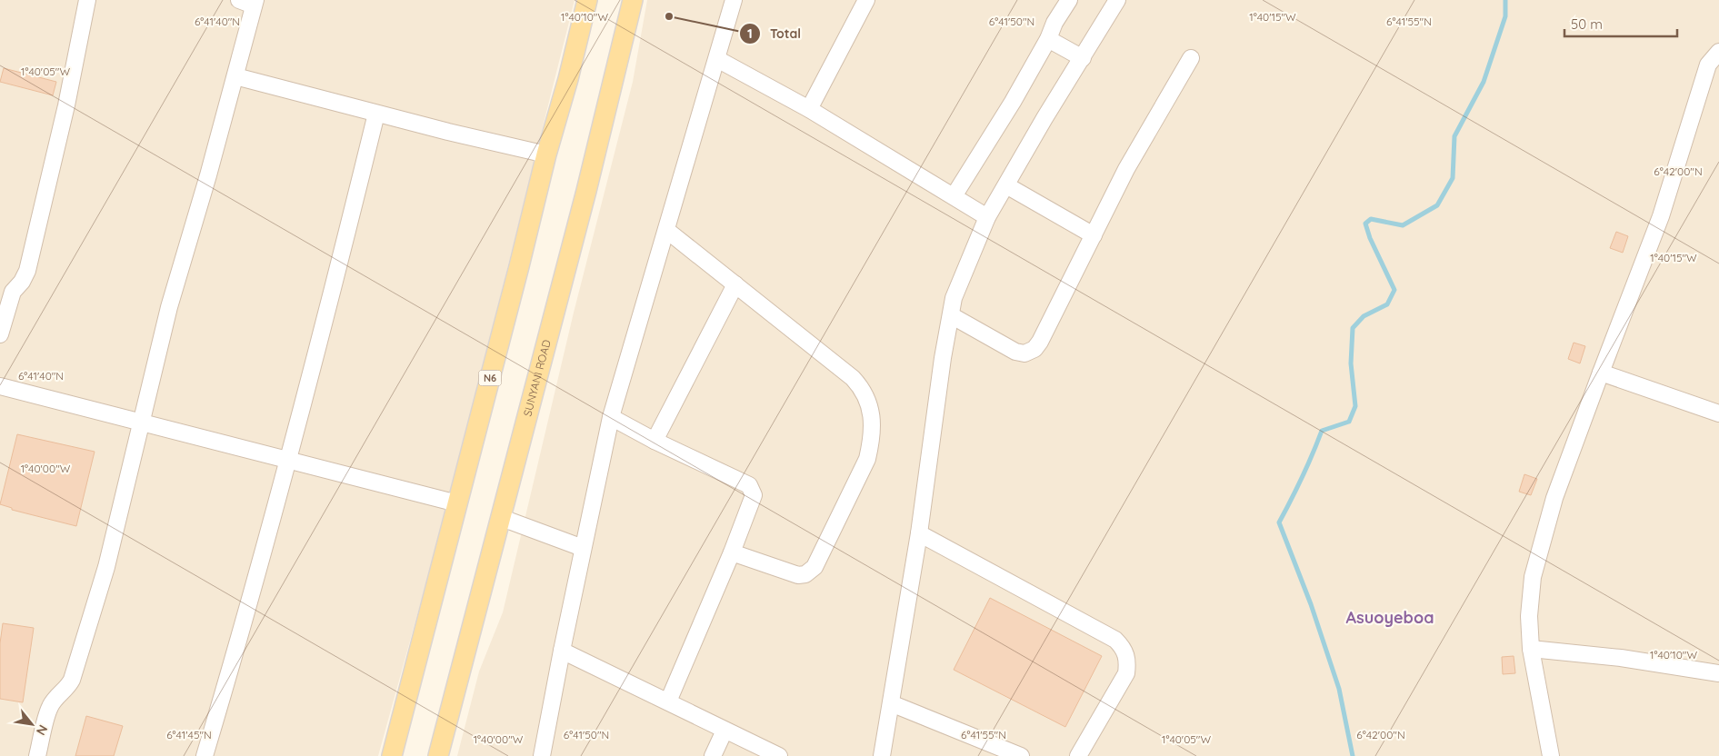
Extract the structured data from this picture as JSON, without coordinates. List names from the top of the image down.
{
  "streets": {
    "main road": ["N6", "SUNYANI ROAD"]
  },
  "districts": ["Asuoyeboa"],
  "places": ["Total"],
  "scale_bar": "50 m",
  "north": "bottom right",
  "coordinates": [
    "1°40'10\"W",
    "1°40'15\"W",
    "6°41'40\"N",
    "6°41'50\"N",
    "6°41'55\"N",
    "1°40'05\"W",
    "6°42'00\"N",
    "1°40'00\"W",
    "6°41'45\"N"
  ]
}
